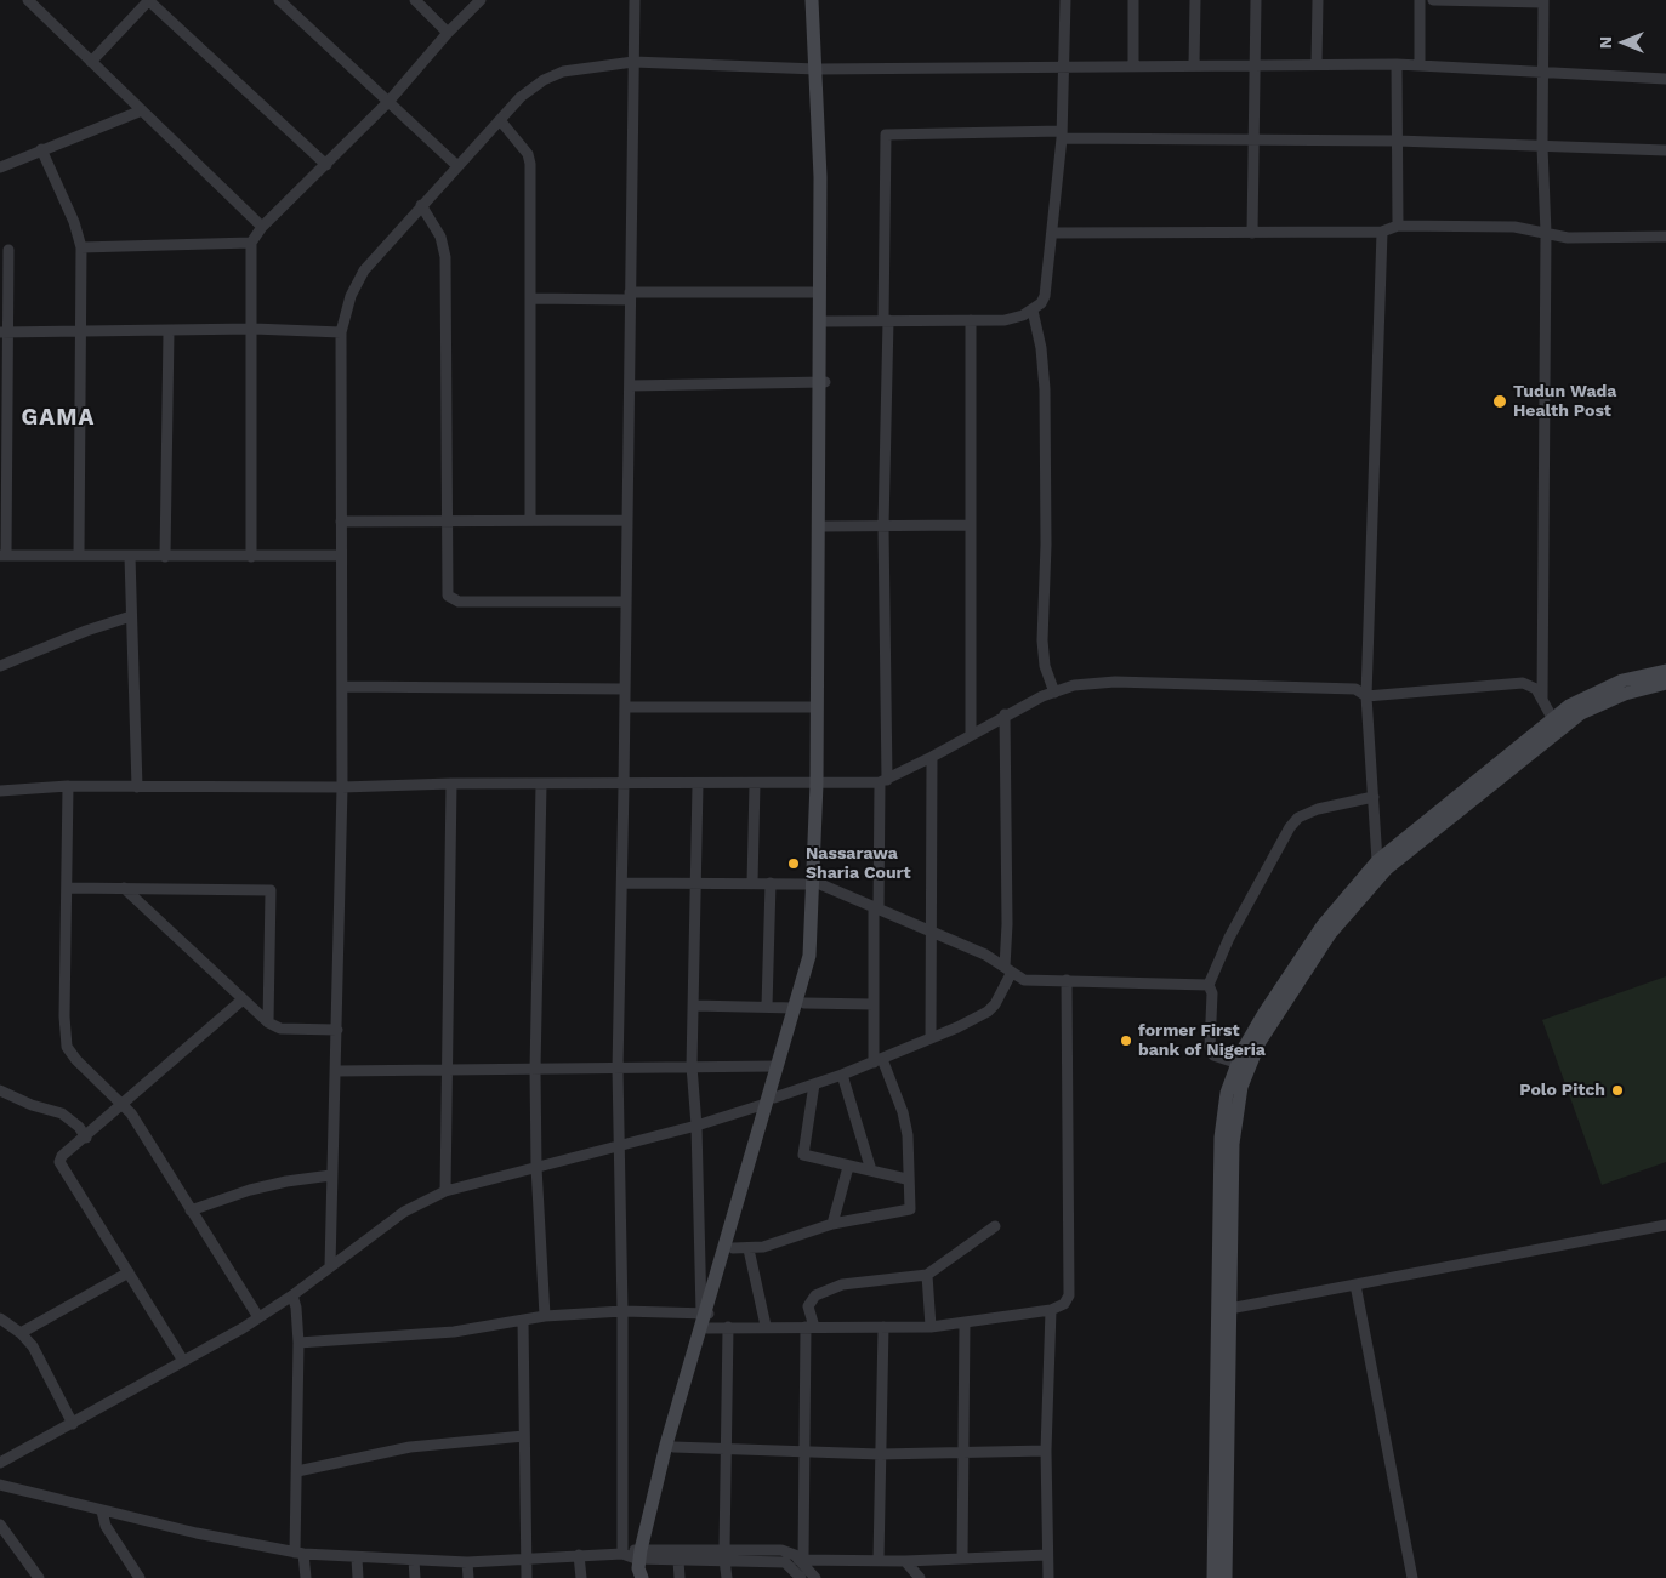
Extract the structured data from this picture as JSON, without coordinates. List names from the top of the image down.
{
  "districts": ["GAMA"],
  "places": [
    "Tudun Wada Health Post",
    "Nassarawa Sharia Court",
    "former First bank of Nigeria",
    "Polo Pitch"
  ],
  "north": "left"
}
